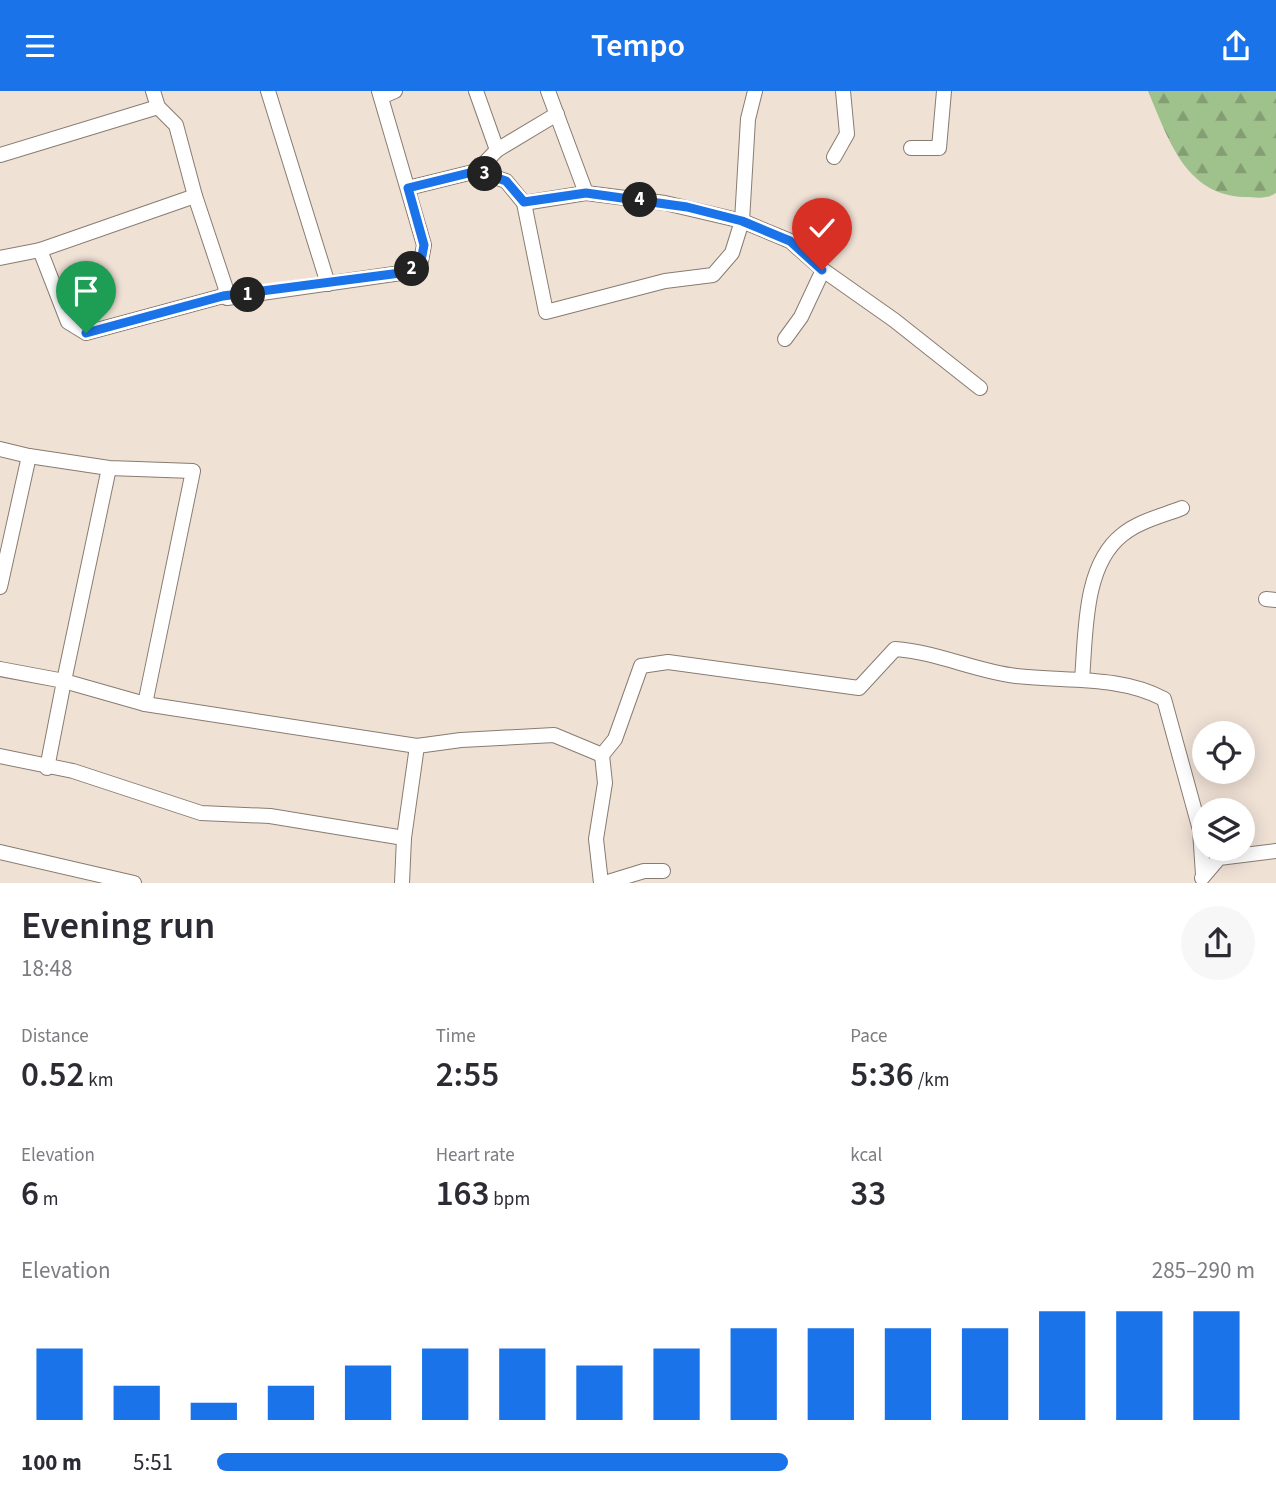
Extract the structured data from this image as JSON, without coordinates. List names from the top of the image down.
{
  "page": {
    "header": "Tempo",
    "pins": [
      "3",
      "4",
      "2",
      "1"
    ],
    "heading": ["Evening run", "18:48"],
    "stats": [
      ["Distance", "0.52 km"],
      ["Time", "2:55"],
      ["Pace", "5:36 /km"],
      ["Elevation", "6 m"],
      ["Heart rate", "163 bpm"],
      ["kcal", "33"]
    ],
    "chart": ["Elevation", "285–290 m"],
    "list": [
      {
        "name": "100 m",
        "note": "5:51"
      }
    ]
  }
}
